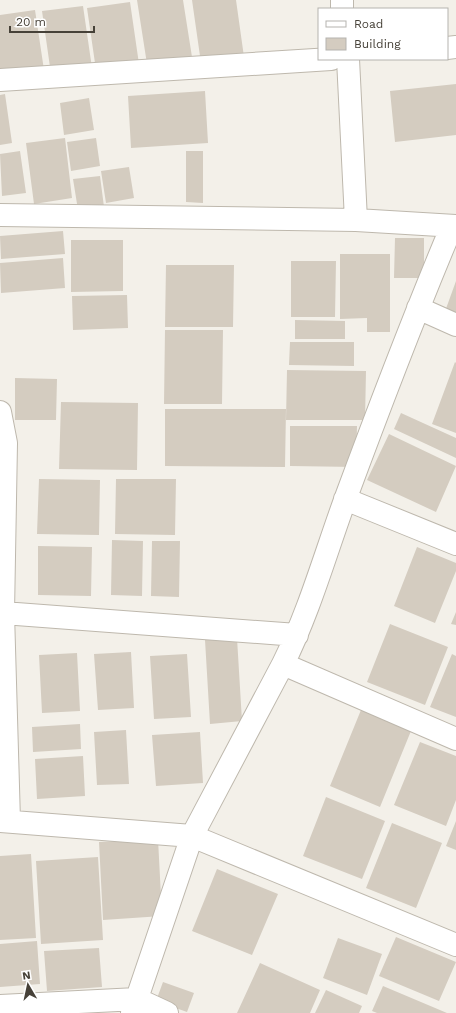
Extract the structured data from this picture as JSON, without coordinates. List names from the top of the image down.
{
  "legend": ["Road", "Building"],
  "scale_bar": "20 m",
  "north": "top"
}
